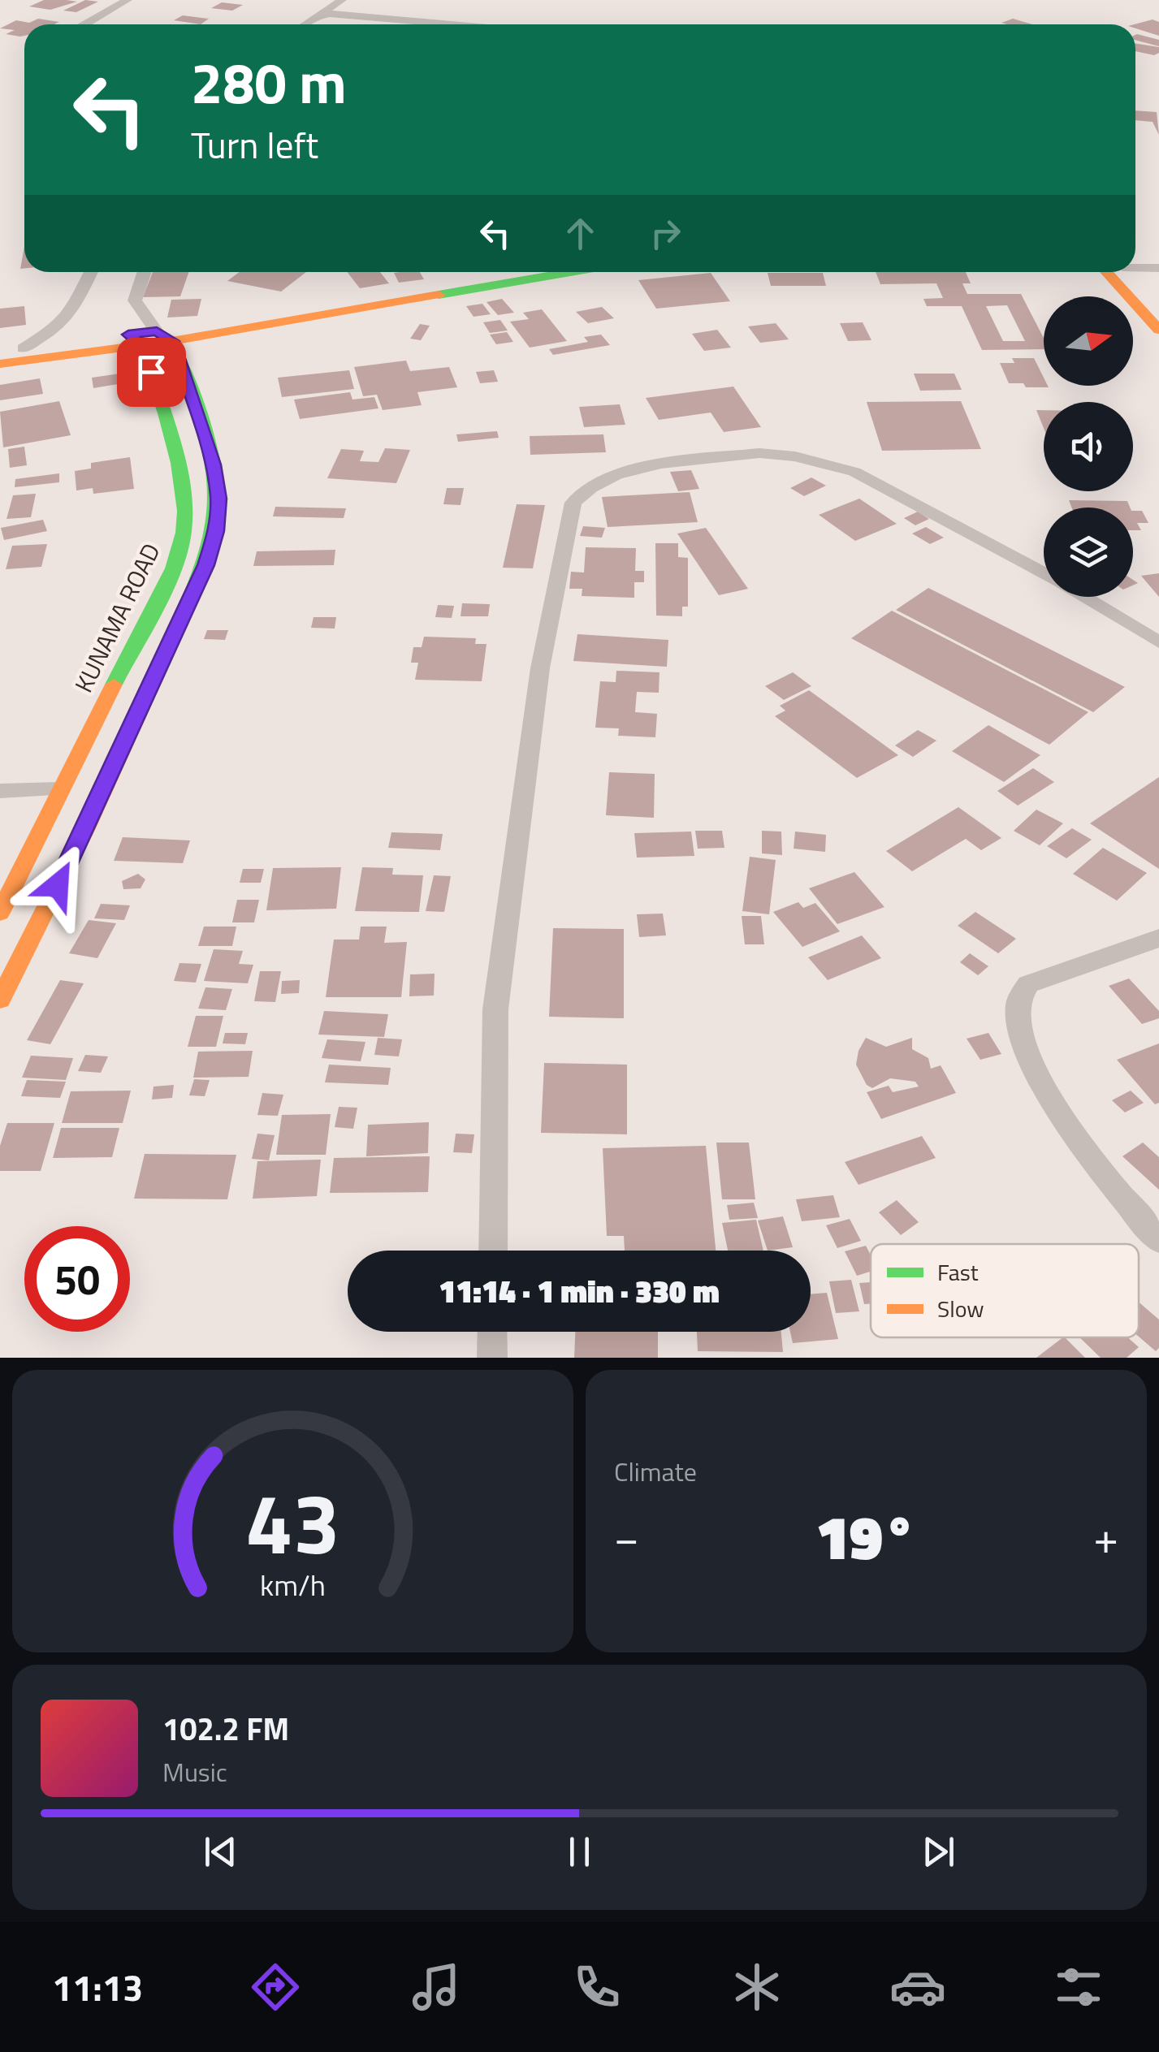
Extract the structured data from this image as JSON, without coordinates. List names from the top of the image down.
{
  "streets": {
    "main road": ["KUNAMA ROAD"]
  },
  "legend": ["Fast", "Slow"],
  "north": "right",
  "page": {
    "turn": ["280 m", "Turn left"],
    "limit": "50",
    "trip": "11:14 · 1 min · 330 m",
    "tile": "Climate",
    "heat": ["−", "19°", "+"],
    "song": ["102.2 FM", "Music"],
    "tabs": "11:13",
    "gauge": ["43", "km/h"]
  }
}
